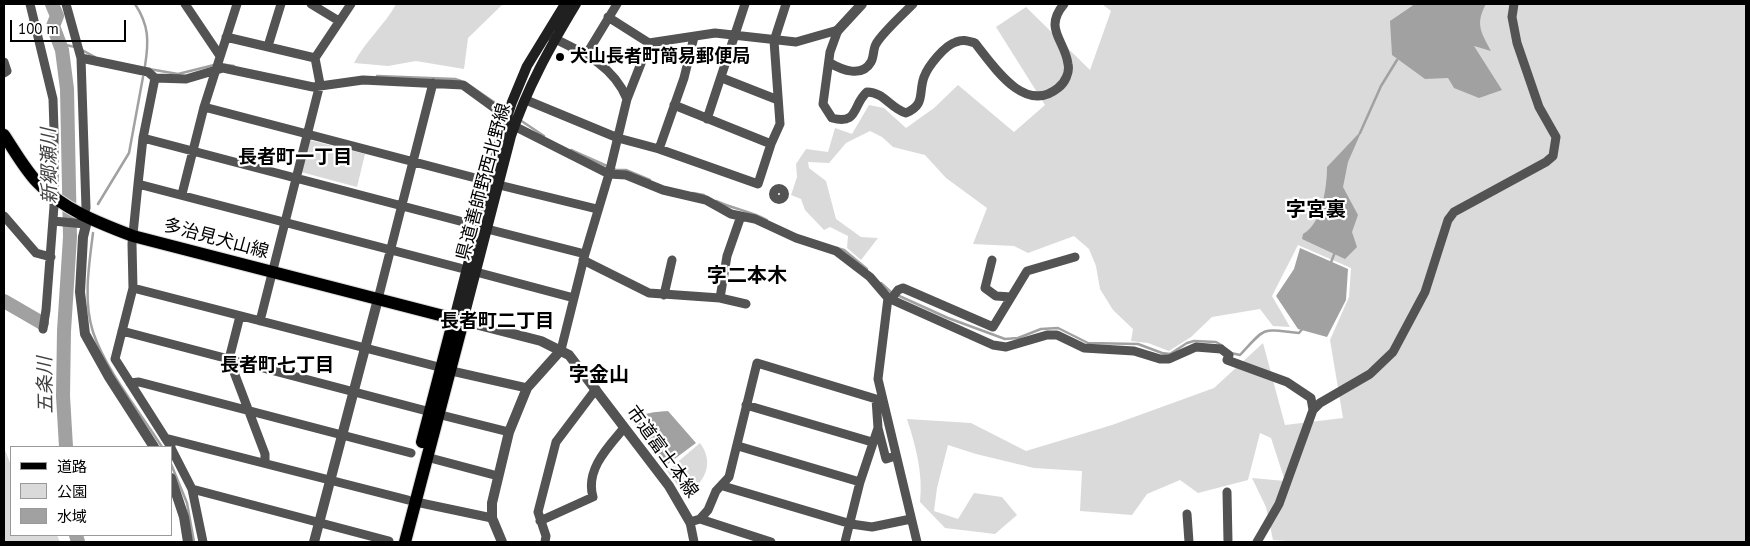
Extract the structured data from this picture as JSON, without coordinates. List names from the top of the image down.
{
  "streets": {
    "main road": ["県道善師野西北野線", "多治見犬山線"],
    "street": ["市道富士本線"]
  },
  "crossings": [
    ["県道善師野西北野線", "多治見犬山線"],
    ["県道善師野西北野線", "市道富士本線"],
    ["多治見犬山線", "市道富士本線"]
  ],
  "districts": [
    "長者町一丁目",
    "字宮裏",
    "字二本木",
    "長者町二丁目",
    "長者町七丁目",
    "字金山"
  ],
  "water": ["新郷瀬川", "五条川"],
  "places": ["犬山長者町簡易郵便局"],
  "legend": ["道路", "公園", "水域"],
  "scale_bar": "100 m"
}
